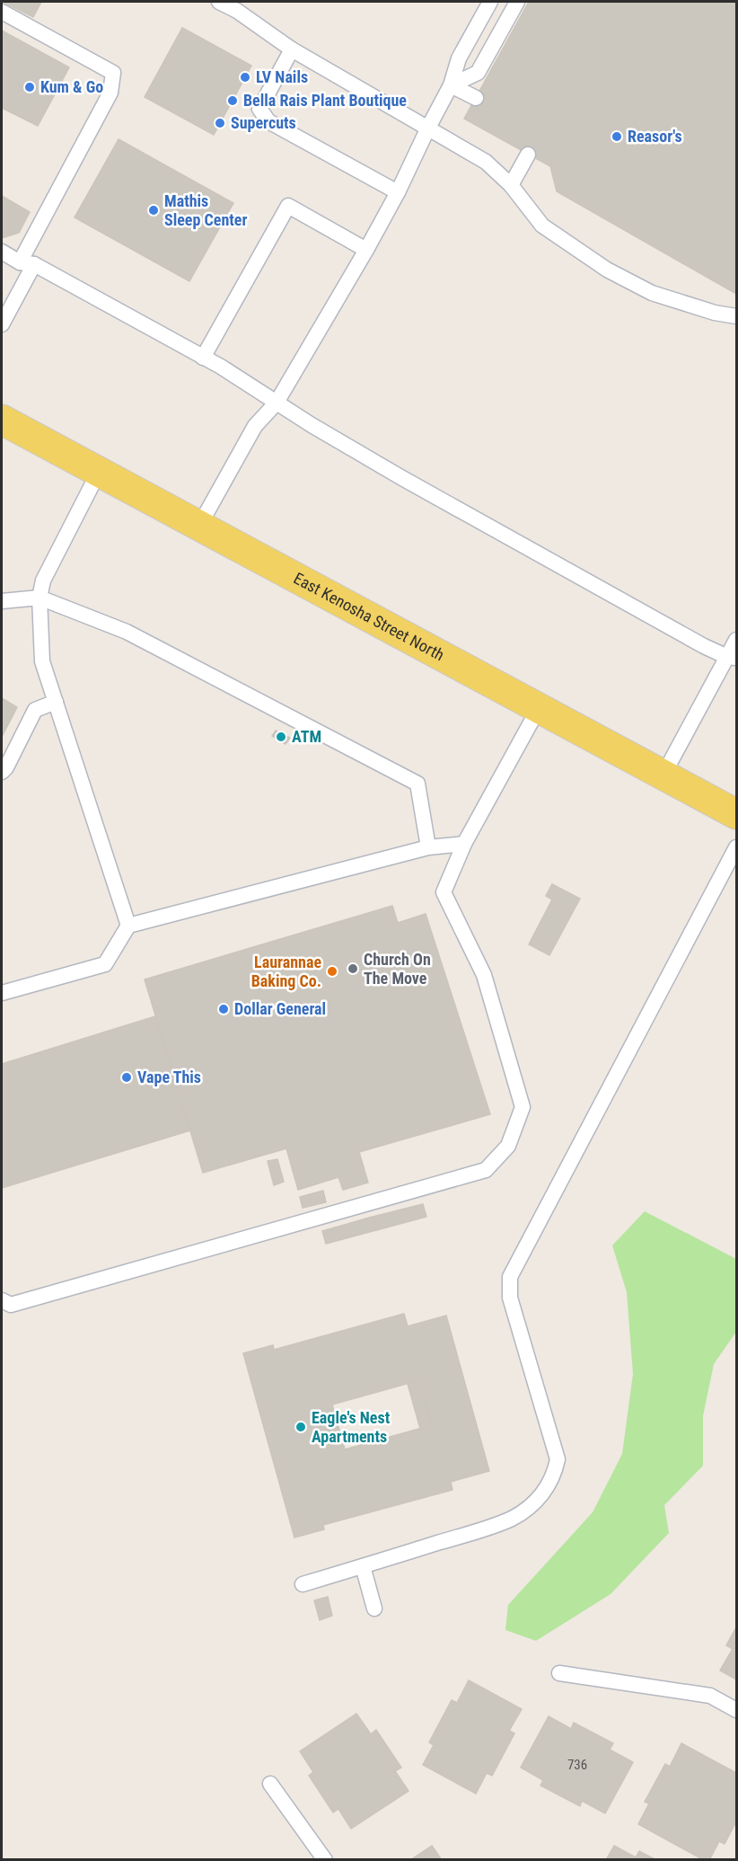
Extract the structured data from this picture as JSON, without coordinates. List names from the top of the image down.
{
  "streets": {
    "main road": ["East Kenosha Street North"]
  },
  "places": [
    "LV Nails",
    "Kum & Go",
    "Bella Rais Plant Boutique",
    "Supercuts",
    "Reasor's",
    "Mathis Sleep Center",
    "ATM",
    "Church On The Move",
    "Laurannae Baking Co.",
    "Dollar General",
    "Vape This",
    "Eagle's Nest Apartments"
  ],
  "house_numbers": ["736"]
}
